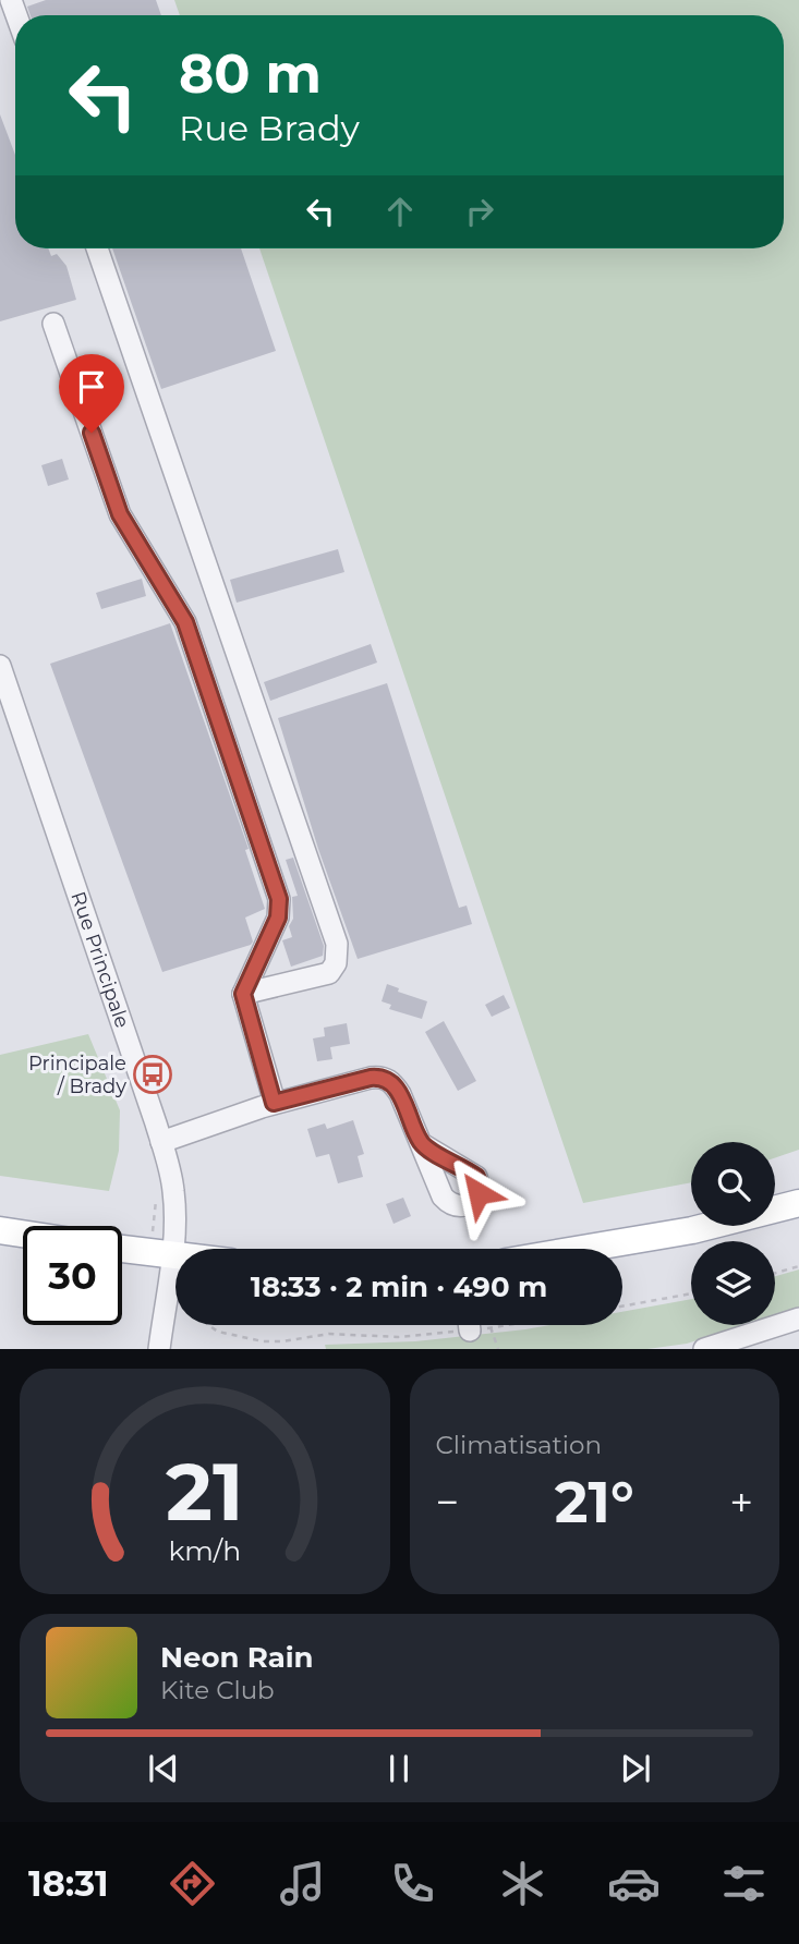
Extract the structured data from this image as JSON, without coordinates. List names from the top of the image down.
{
  "streets": {
    "street": ["Rue Principale"]
  },
  "places": {
    "bus stop": ["Principale / Brady"]
  },
  "page": {
    "turn": ["80 m", "Rue Brady"],
    "limit": "30",
    "trip": "18:33 · 2 min · 490 m",
    "tile": "Climatisation",
    "heat": ["−", "21°", "+"],
    "song": ["Neon Rain", "Kite Club"],
    "tabs": "18:31",
    "gauge": ["21", "km/h"]
  }
}
